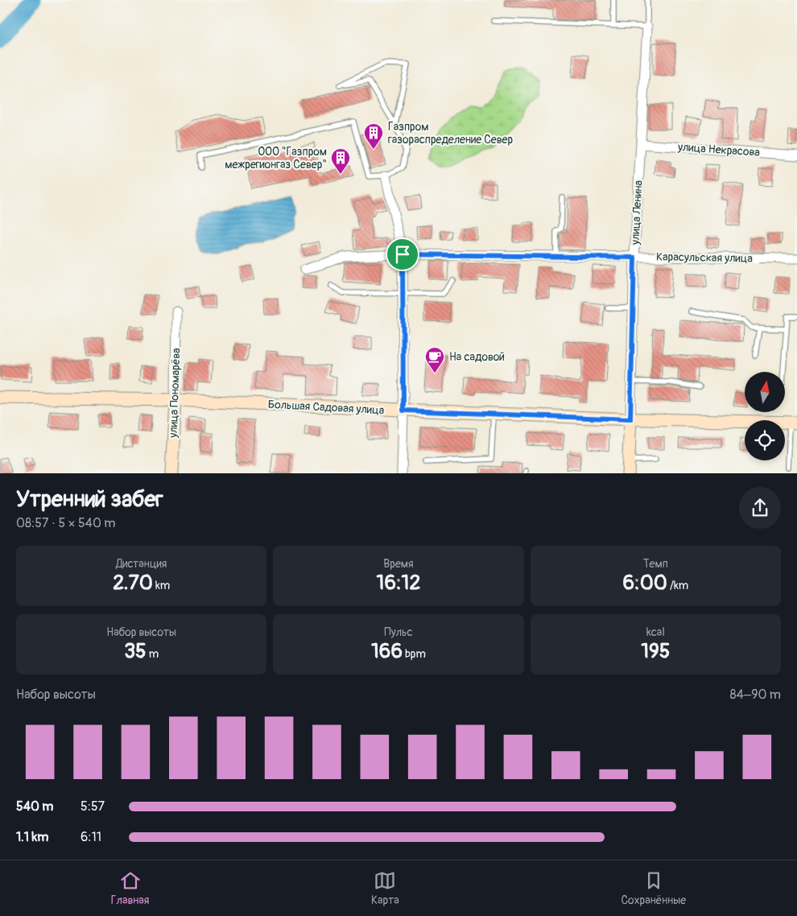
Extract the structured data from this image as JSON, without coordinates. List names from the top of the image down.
{
  "streets": {
    "main road": ["улица Ленина", "улица Пономарёва", "Большая Садовая улица"],
    "street": ["улица Некрасова", "Карасульская улица"]
  },
  "crossings": [
    ["улица Некрасова", "улица Ленина"],
    ["улица Ленина", "Карасульская улица"],
    ["улица Ленина", "Большая Садовая улица"],
    ["улица Пономарёва", "Большая Садовая улица"]
  ],
  "places": {
    "building": ["Газпром газораспределение Север", "ООО \"Газпром межрегионгаз Север\""],
    "cafe": ["На садовой"]
  },
  "north": "top",
  "page": {
    "heading": ["Утренний забег", "08:57 · 5 × 540 m"],
    "stats": [
      ["Дистанция", "2.70 km"],
      ["Время", "16:12"],
      ["Темп", "6:00 /km"],
      ["Набор высоты", "35 m"],
      ["Пульс", "166 bpm"],
      ["kcal", "195"]
    ],
    "chart": ["Набор высоты", "84–90 m"],
    "list": [
      {
        "name": "540 m",
        "note": "5:57"
      },
      {
        "name": "1.1 km",
        "note": "6:11"
      }
    ],
    "tabs": ["Главная", "Карта", "Сохранённые"]
  }
}
